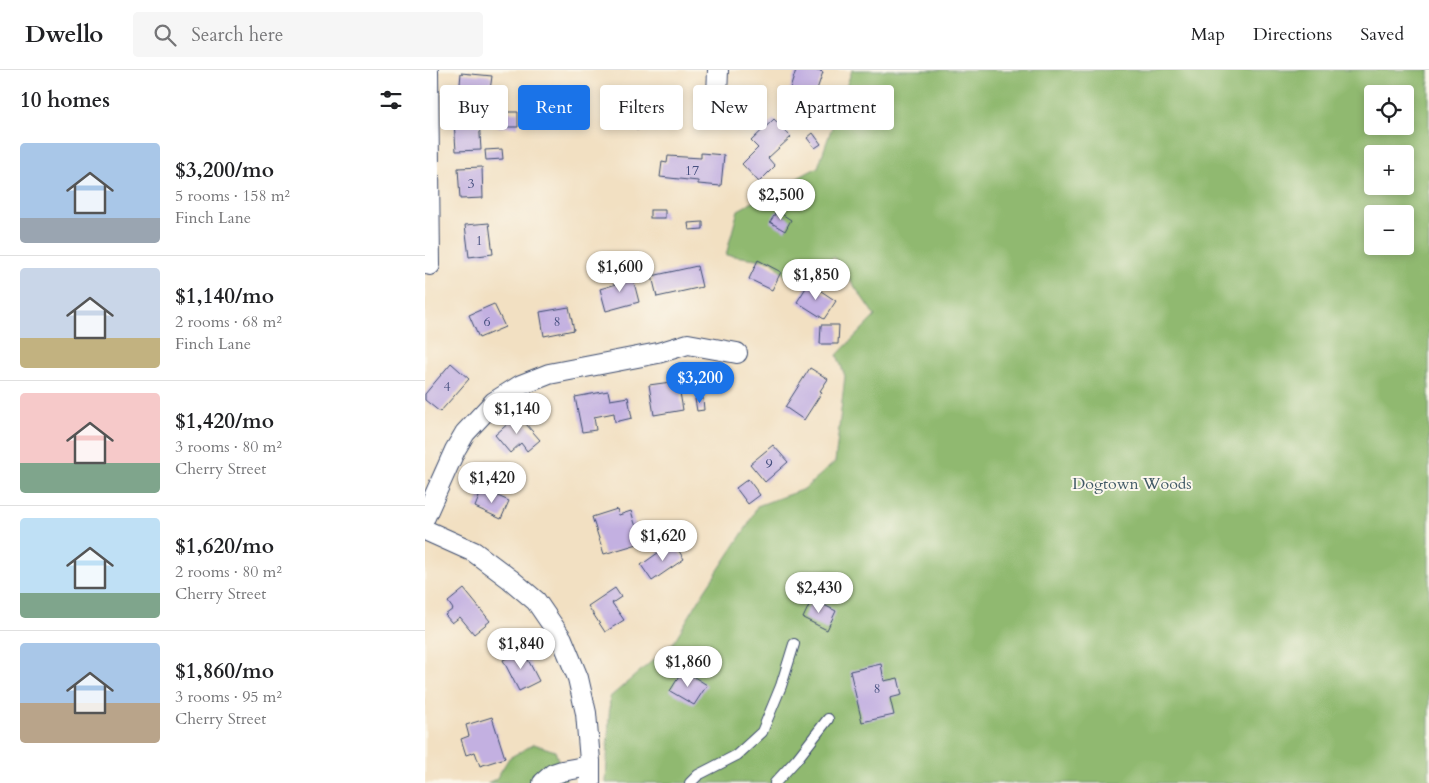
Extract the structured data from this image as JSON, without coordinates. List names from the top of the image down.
{
  "parks": ["Dogtown Woods"],
  "house_numbers": [
    "17",
    "3",
    "1",
    "6",
    "8",
    "4",
    "9",
    "8"
  ],
  "page": {
    "header": "Dwello",
    "search": "Search here",
    "nav": ["Map", "Directions", "Saved"],
    "heading": "10 homes",
    "map_buttons": ["+", "−"],
    "chip": [
      "Buy",
      "Rent",
      "Filters",
      "New",
      "Apartment"
    ],
    "list": [
      {
        "name": "$3,200/mo",
        "note": "5 rooms · 158 m² · Finch Lane"
      },
      {
        "name": "$1,140/mo",
        "note": "2 rooms · 68 m² · Finch Lane"
      },
      {
        "name": "$1,420/mo",
        "note": "3 rooms · 80 m² · Cherry Street"
      },
      {
        "name": "$1,620/mo",
        "note": "2 rooms · 80 m² · Cherry Street"
      },
      {
        "name": "$1,860/mo",
        "note": "3 rooms · 95 m² · Cherry Street"
      }
    ],
    "price": [
      "$2,500",
      "$1,600",
      "$1,850",
      "$3,200",
      "$1,140",
      "$1,420",
      "$1,620",
      "$2,430",
      "$1,840",
      "$1,860"
    ]
  }
}
